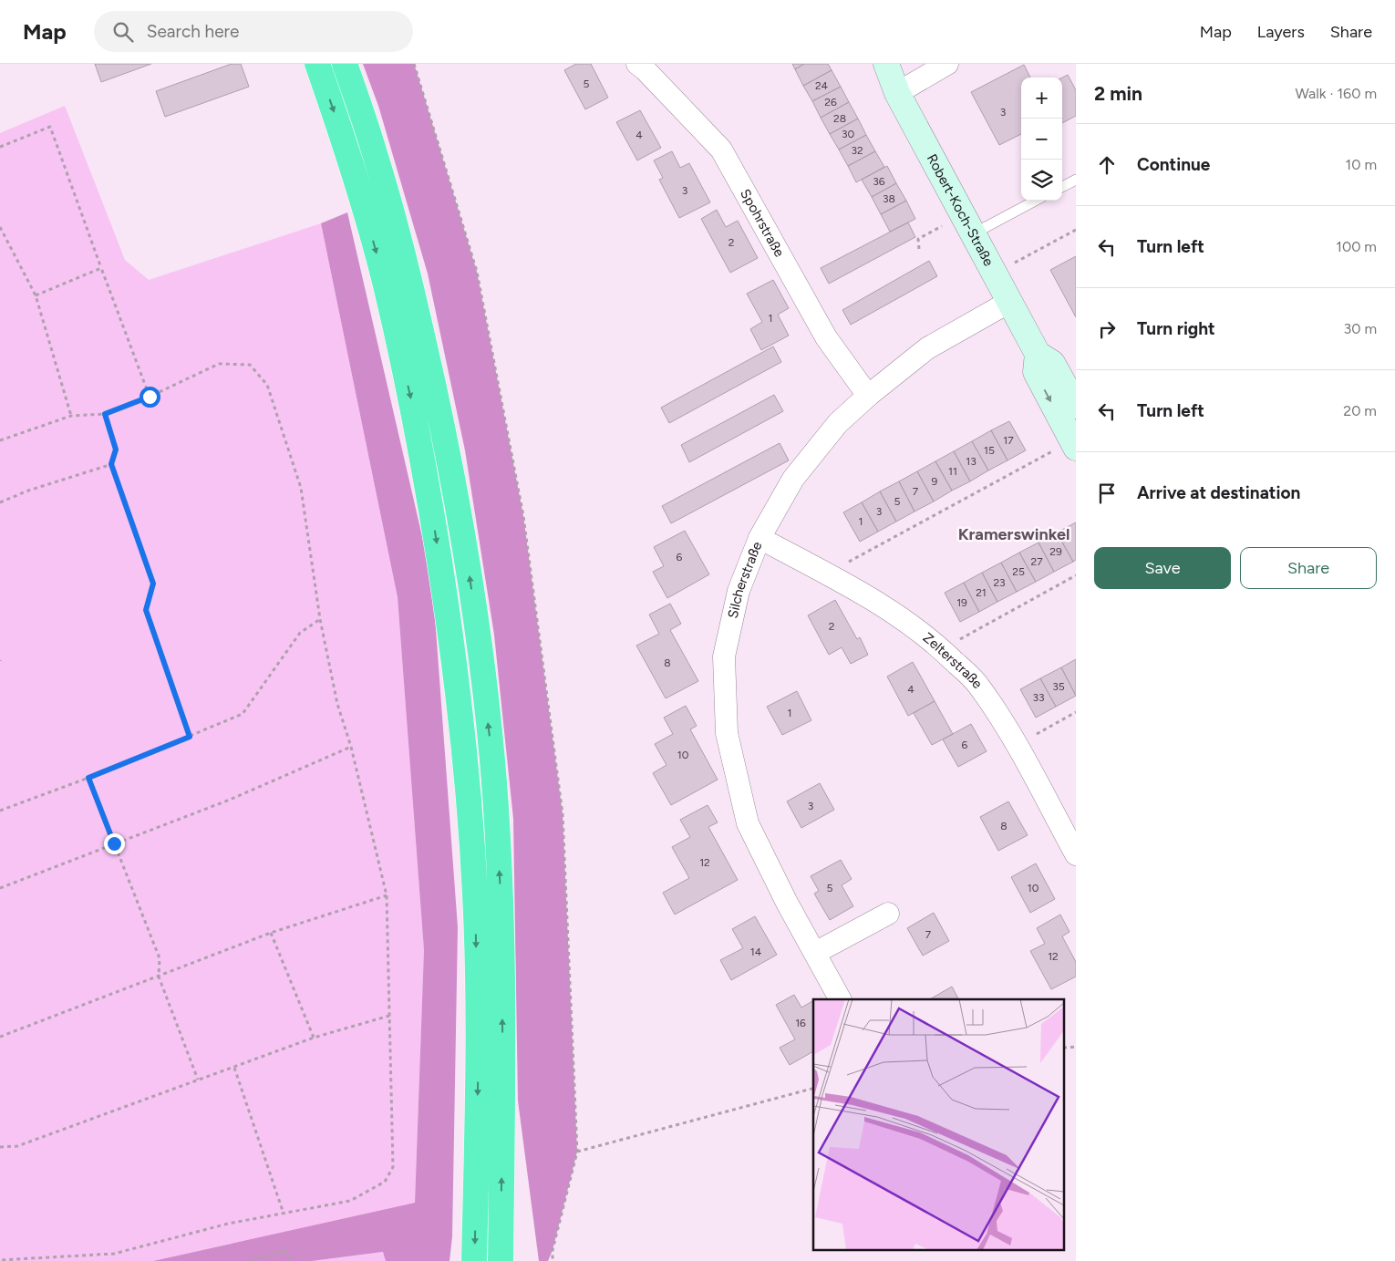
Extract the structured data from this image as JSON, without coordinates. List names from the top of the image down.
{
  "streets": {
    "street": [
      "Robert-Koch-Straße",
      "Spohrstraße",
      "Silcherstraße",
      "Zelterstraße"
    ]
  },
  "crossings": [
    ["Robert-Koch-Straße", "Silcherstraße"],
    ["Spohrstraße", "Silcherstraße"],
    ["Silcherstraße", "Zelterstraße"]
  ],
  "districts": ["Kramerswinkel"],
  "house_numbers": [
    "5",
    "24",
    "26",
    "3",
    "28",
    "30",
    "4",
    "32",
    "36",
    "3",
    "38",
    "2",
    "1",
    "17",
    "15",
    "13",
    "11",
    "9",
    "7",
    "5",
    "3",
    "1",
    "29",
    "6",
    "27",
    "25",
    "23",
    "21",
    "19",
    "2",
    "8",
    "35",
    "4",
    "33",
    "1",
    "6",
    "10",
    "3",
    "8",
    "12",
    "5",
    "10",
    "7",
    "14",
    "12",
    "16"
  ],
  "page": {
    "header": "Map",
    "search": "Search here",
    "nav": ["Map", "Layers", "Share"],
    "heading": ["2 min", "Walk · 160 m"],
    "map_buttons": ["+", "−"],
    "list": [
      ["Continue", "10 m"],
      ["Turn left", "100 m"],
      ["Turn right", "30 m"],
      ["Turn left", "20 m"],
      "Arrive at destination"
    ],
    "buttons": ["Save", "Share"]
  }
}
